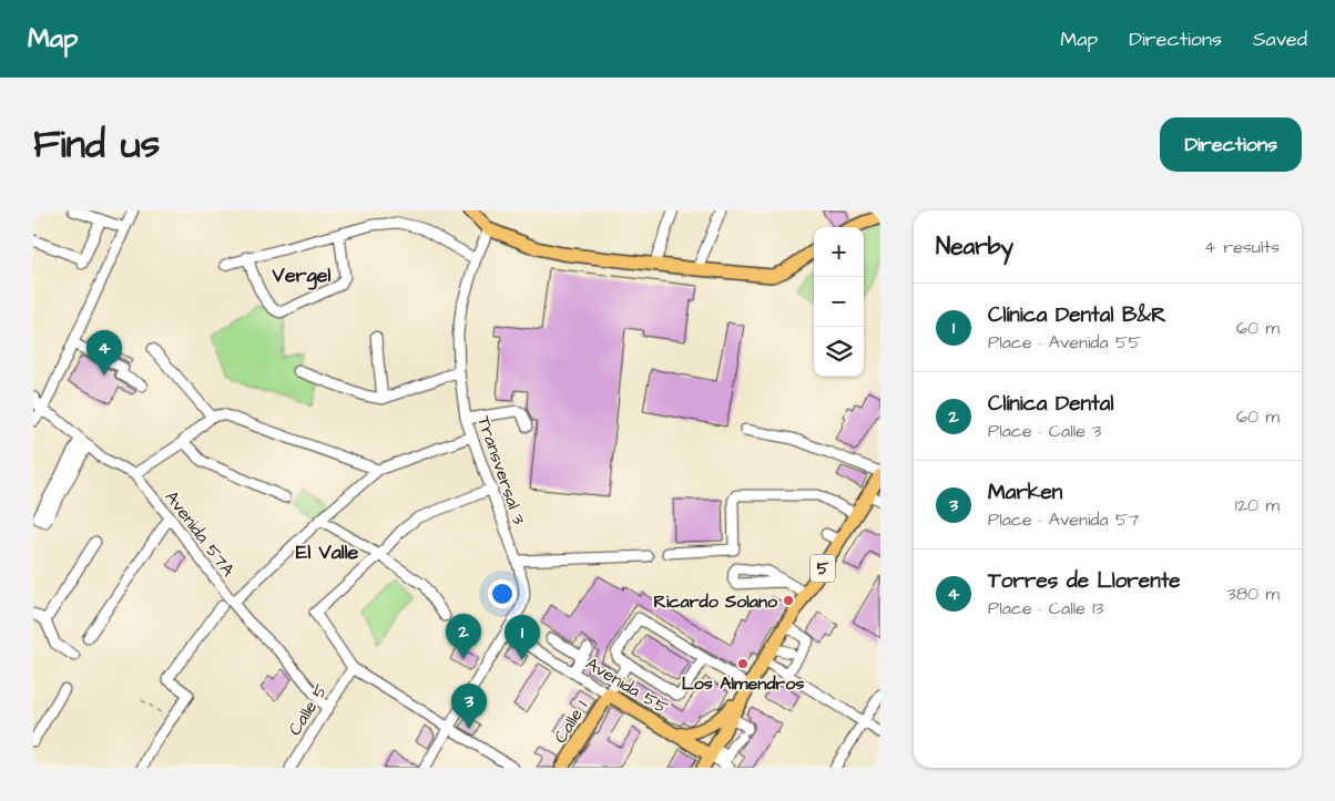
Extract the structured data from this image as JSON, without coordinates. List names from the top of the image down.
{
  "streets": {
    "main road": ["5", "Avenida 55", "Calle 1"],
    "street": ["Transversal 3", "Avenida 57A", "Calle 5"]
  },
  "crossings": [
    ["Transversal 3", "Avenida 55"],
    ["Avenida 57A", "Calle 5"],
    ["5", "Avenida 55"],
    ["Avenida 55", "Calle 1"]
  ],
  "districts": ["Vergel", "El Valle"],
  "places": ["Ricardo Solano", "Los Almendros"],
  "page": {
    "header": "Map",
    "nav": ["Map", "Directions", "Saved"],
    "title": "Find us",
    "buttons": "Directions",
    "heading": ["Nearby", "4 results"],
    "map_buttons": ["+", "−"],
    "list": [
      {
        "mark": "1",
        "name": "Clínica Dental B&R",
        "note": "Place · Avenida 55",
        "value": "60 m"
      },
      {
        "mark": "2",
        "name": "Clínica Dental",
        "note": "Place · Calle 3",
        "value": "60 m"
      },
      {
        "mark": "3",
        "name": "Marken",
        "note": "Place · Avenida 57",
        "value": "120 m"
      },
      {
        "mark": "4",
        "name": "Torres de Llorente",
        "note": "Place · Calle 13",
        "value": "380 m"
      }
    ],
    "pins": [
      "4",
      "2",
      "1",
      "3"
    ]
  }
}
